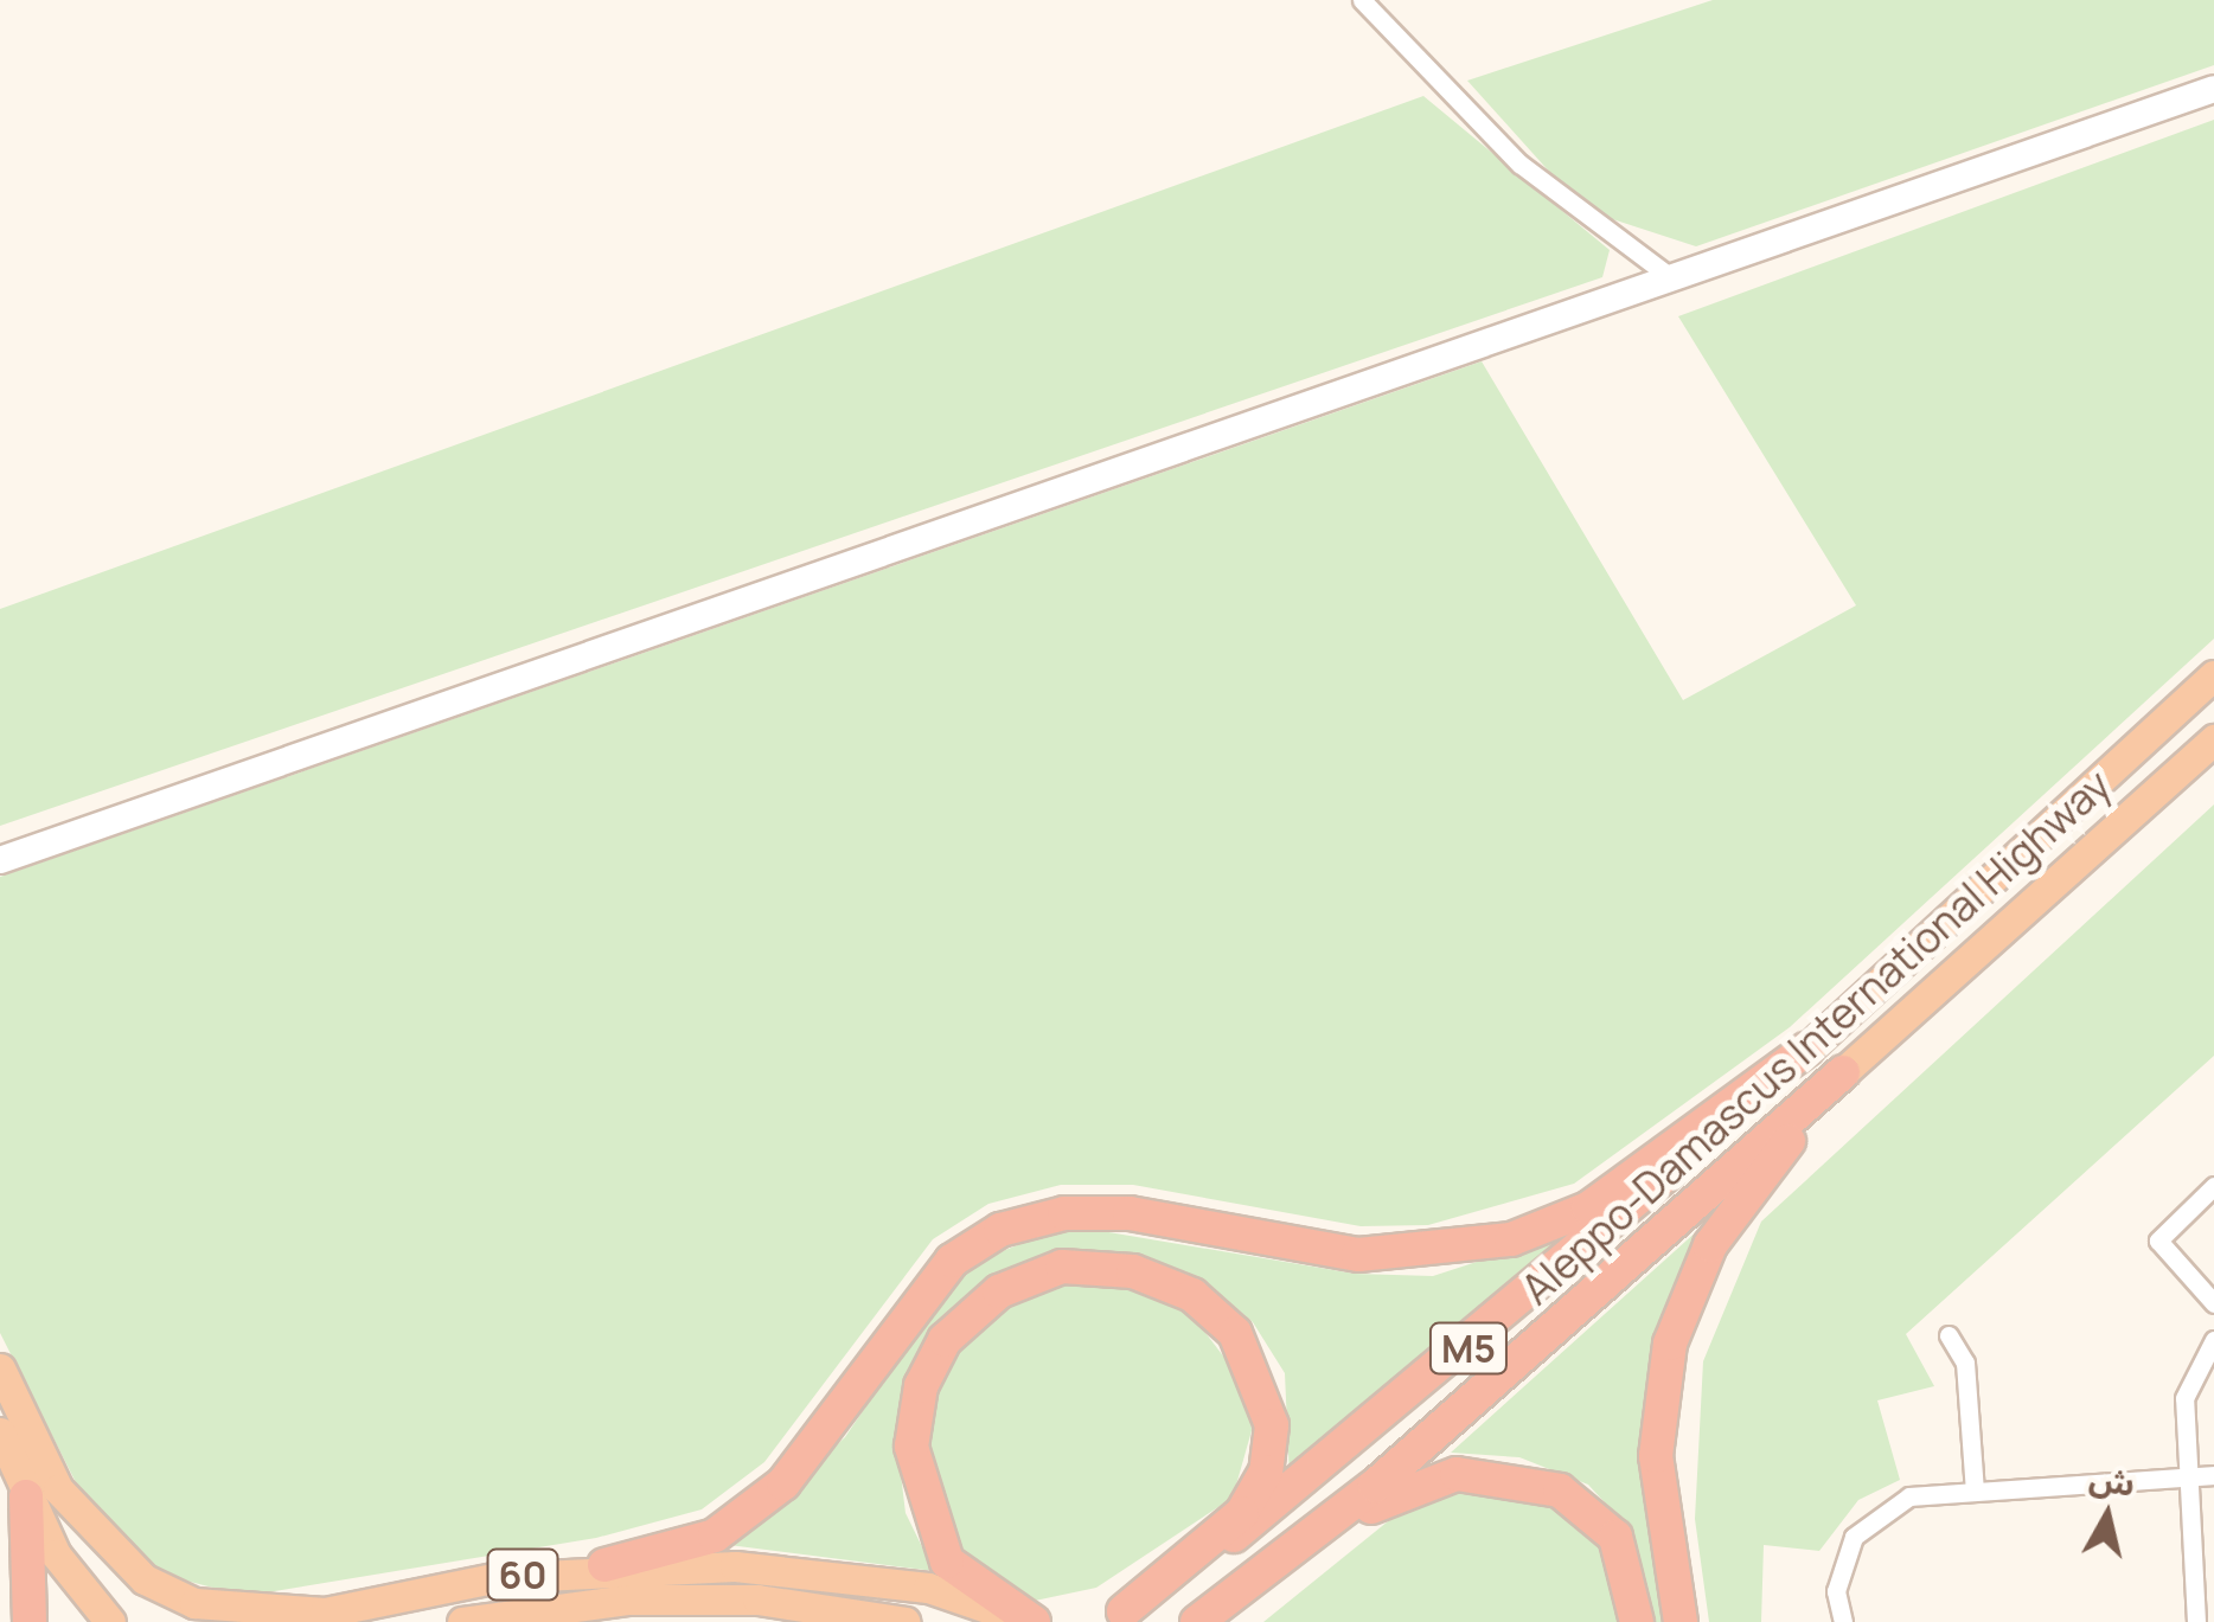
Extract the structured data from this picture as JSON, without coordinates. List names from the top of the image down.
{
  "streets": {
    "highway": ["Aleppo-Damascus International Highway", "M5", "60"]
  },
  "crossings": [
    ["Aleppo-Damascus International Highway", "M5"]
  ],
  "north": "top"
}
